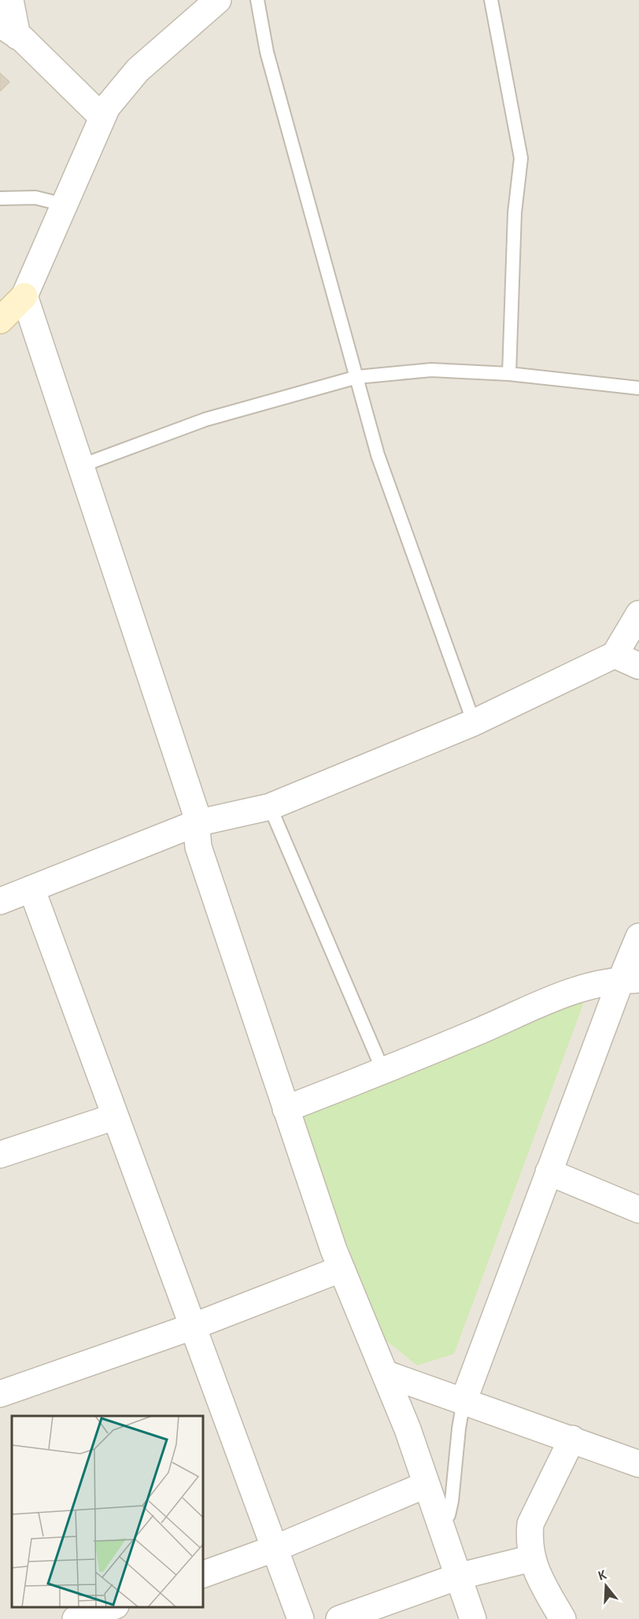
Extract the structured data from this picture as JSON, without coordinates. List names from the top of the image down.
{
  "north": "top"
}
